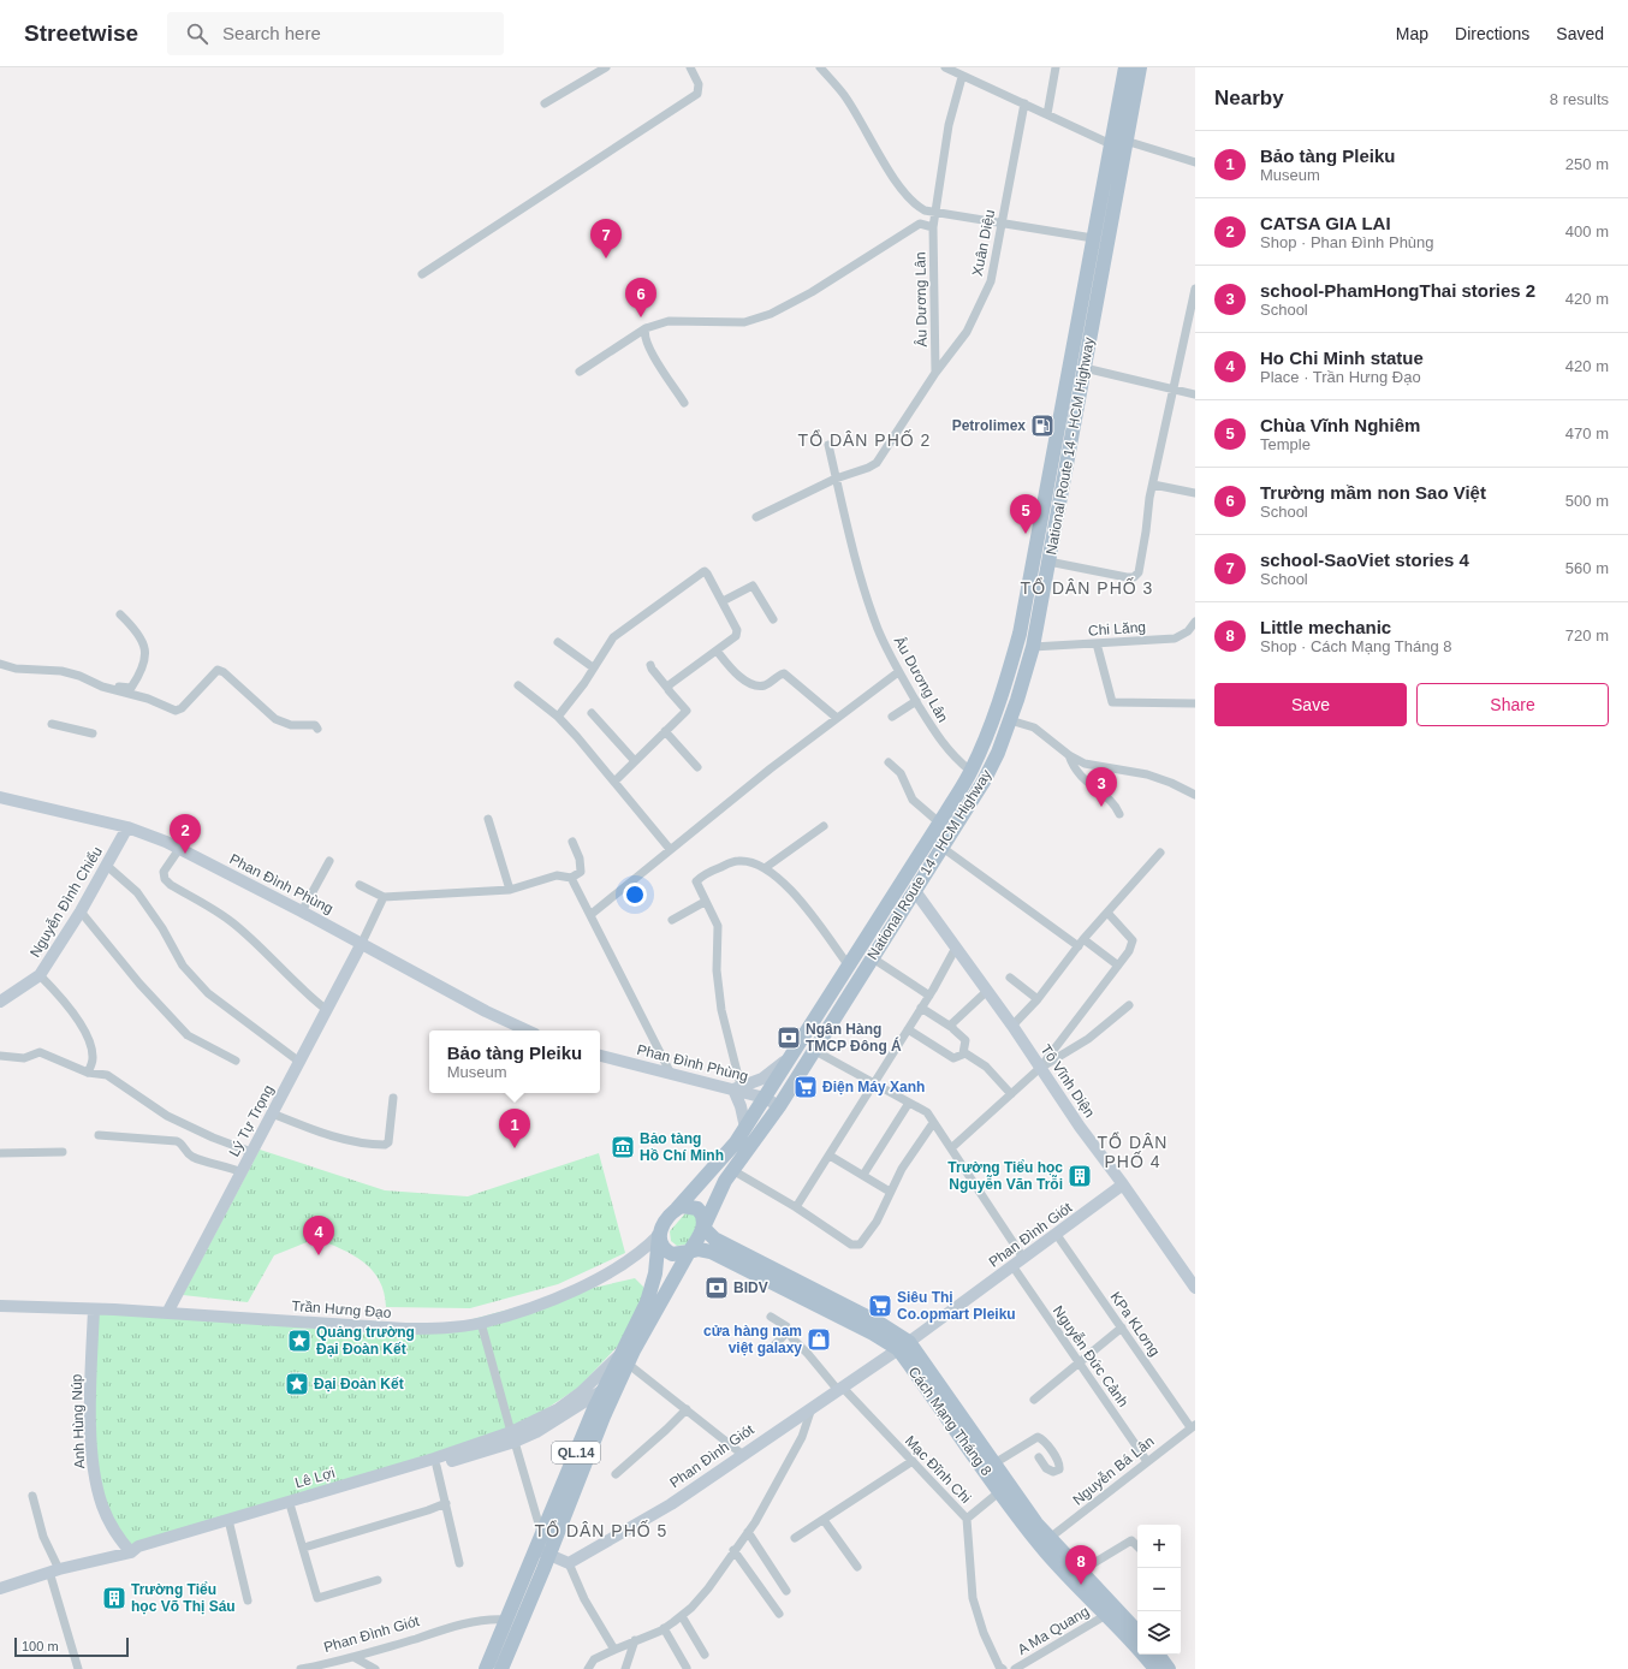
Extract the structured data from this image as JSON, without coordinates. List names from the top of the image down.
{
  "streets": {
    "main road": ["National Route 14 - HCM Highway", "Cách Mạng Tháng 8", "QL.14"],
    "street": [
      "Xuân Diệu",
      "Âu Dương Lân",
      "Chi Lăng",
      "Phan Đình Phùng",
      "Nguyễn Đình Chiểu",
      "Tô Vĩnh Diện",
      "Lý Tự Trọng",
      "Phan Đình Giót",
      "Trần Hưng Đạo",
      "KPa KLơng",
      "Nguyễn Đức Cảnh",
      "Anh Hùng Núp",
      "Mạc Đĩnh Chi",
      "Nguyễn Bá Lân",
      "Lê Lợi",
      "A Ma Quang"
    ]
  },
  "crossings": [
    ["Xuân Diệu", "Âu Dương Lân"],
    ["Âu Dương Lân", "National Route 14 - HCM Highway"],
    ["National Route 14 - HCM Highway", "Chi Lăng"],
    ["National Route 14 - HCM Highway", "Phan Đình Phùng"],
    ["National Route 14 - HCM Highway", "Tô Vĩnh Diện"],
    ["National Route 14 - HCM Highway", "Trần Hưng Đạo"],
    ["National Route 14 - HCM Highway", "Cách Mạng Tháng 8"],
    ["National Route 14 - HCM Highway", "QL.14"],
    ["Phan Đình Phùng", "Nguyễn Đình Chiểu"],
    ["Phan Đình Phùng", "Lý Tự Trọng"],
    ["Tô Vĩnh Diện", "Phan Đình Giót"],
    ["Lý Tự Trọng", "Trần Hưng Đạo"],
    ["Phan Đình Giót", "KPa KLơng"],
    ["Phan Đình Giót", "Nguyễn Đức Cảnh"],
    ["Phan Đình Giót", "Cách Mạng Tháng 8"],
    ["Phan Đình Giót", "QL.14"],
    ["Phan Đình Giót", "Mạc Đĩnh Chi"],
    ["Trần Hưng Đạo", "Anh Hùng Núp"],
    ["Trần Hưng Đạo", "Cách Mạng Tháng 8"],
    ["Trần Hưng Đạo", "QL.14"],
    ["KPa KLơng", "Nguyễn Bá Lân"],
    ["Nguyễn Đức Cảnh", "Nguyễn Bá Lân"],
    ["Anh Hùng Núp", "Lê Lợi"],
    ["Cách Mạng Tháng 8", "QL.14"],
    ["Cách Mạng Tháng 8", "Nguyễn Bá Lân"],
    ["Cách Mạng Tháng 8", "A Ma Quang"],
    ["QL.14", "Lê Lợi"]
  ],
  "districts": [
    "TỔ DÂN PHỐ 2",
    "TỔ DÂN PHỐ 3",
    "TỔ DÂN PHỐ 4",
    "TỔ DÂN PHỐ 5"
  ],
  "places": {
    "fuel station": ["Petrolimex"],
    "bank": ["Ngân Hàng TMCP Đông Á", "BIDV"],
    "supermarket": ["Điện Máy Xanh", "Siêu Thị Co.opmart Pleiku"],
    "museum": ["Bảo tàng Hồ Chí Minh"],
    "building": ["Trường Tiểu học Nguyễn Văn Trỗi", "Trường Tiểu học Võ Thị Sáu"],
    "shop": ["cửa hàng nam việt galaxy"],
    "place": ["Quảng trường Đại Đoàn Kết", "Đại Đoàn Kết"]
  },
  "scale_bar": "100 m",
  "page": {
    "header": "Streetwise",
    "search": "Search here",
    "nav": ["Map", "Directions", "Saved"],
    "heading": ["Nearby", "8 results"],
    "list": [
      {
        "mark": "1",
        "name": "Bảo tàng Pleiku",
        "note": "Museum",
        "value": "250 m"
      },
      {
        "mark": "2",
        "name": "CATSA GIA LAI",
        "note": "Shop · Phan Đình Phùng",
        "value": "400 m"
      },
      {
        "mark": "3",
        "name": "school-PhamHongThai stories 2",
        "note": "School",
        "value": "420 m"
      },
      {
        "mark": "4",
        "name": "Ho Chi Minh statue",
        "note": "Place · Trần Hưng Đạo",
        "value": "420 m"
      },
      {
        "mark": "5",
        "name": "Chùa Vĩnh Nghiêm",
        "note": "Temple",
        "value": "470 m"
      },
      {
        "mark": "6",
        "name": "Trường mầm non Sao Việt",
        "note": "School",
        "value": "500 m"
      },
      {
        "mark": "7",
        "name": "school-SaoViet stories 4",
        "note": "School",
        "value": "560 m"
      },
      {
        "mark": "8",
        "name": "Little mechanic",
        "note": "Shop · Cách Mạng Tháng 8",
        "value": "720 m"
      }
    ],
    "pins": [
      "7",
      "6",
      "5",
      "3",
      "2",
      "1",
      "4",
      "8"
    ],
    "buttons": ["Save", "Share"],
    "popup": ["Bảo tàng Pleiku", "Museum"],
    "map_buttons": ["+", "−"],
    "scale": "100 m"
  }
}
